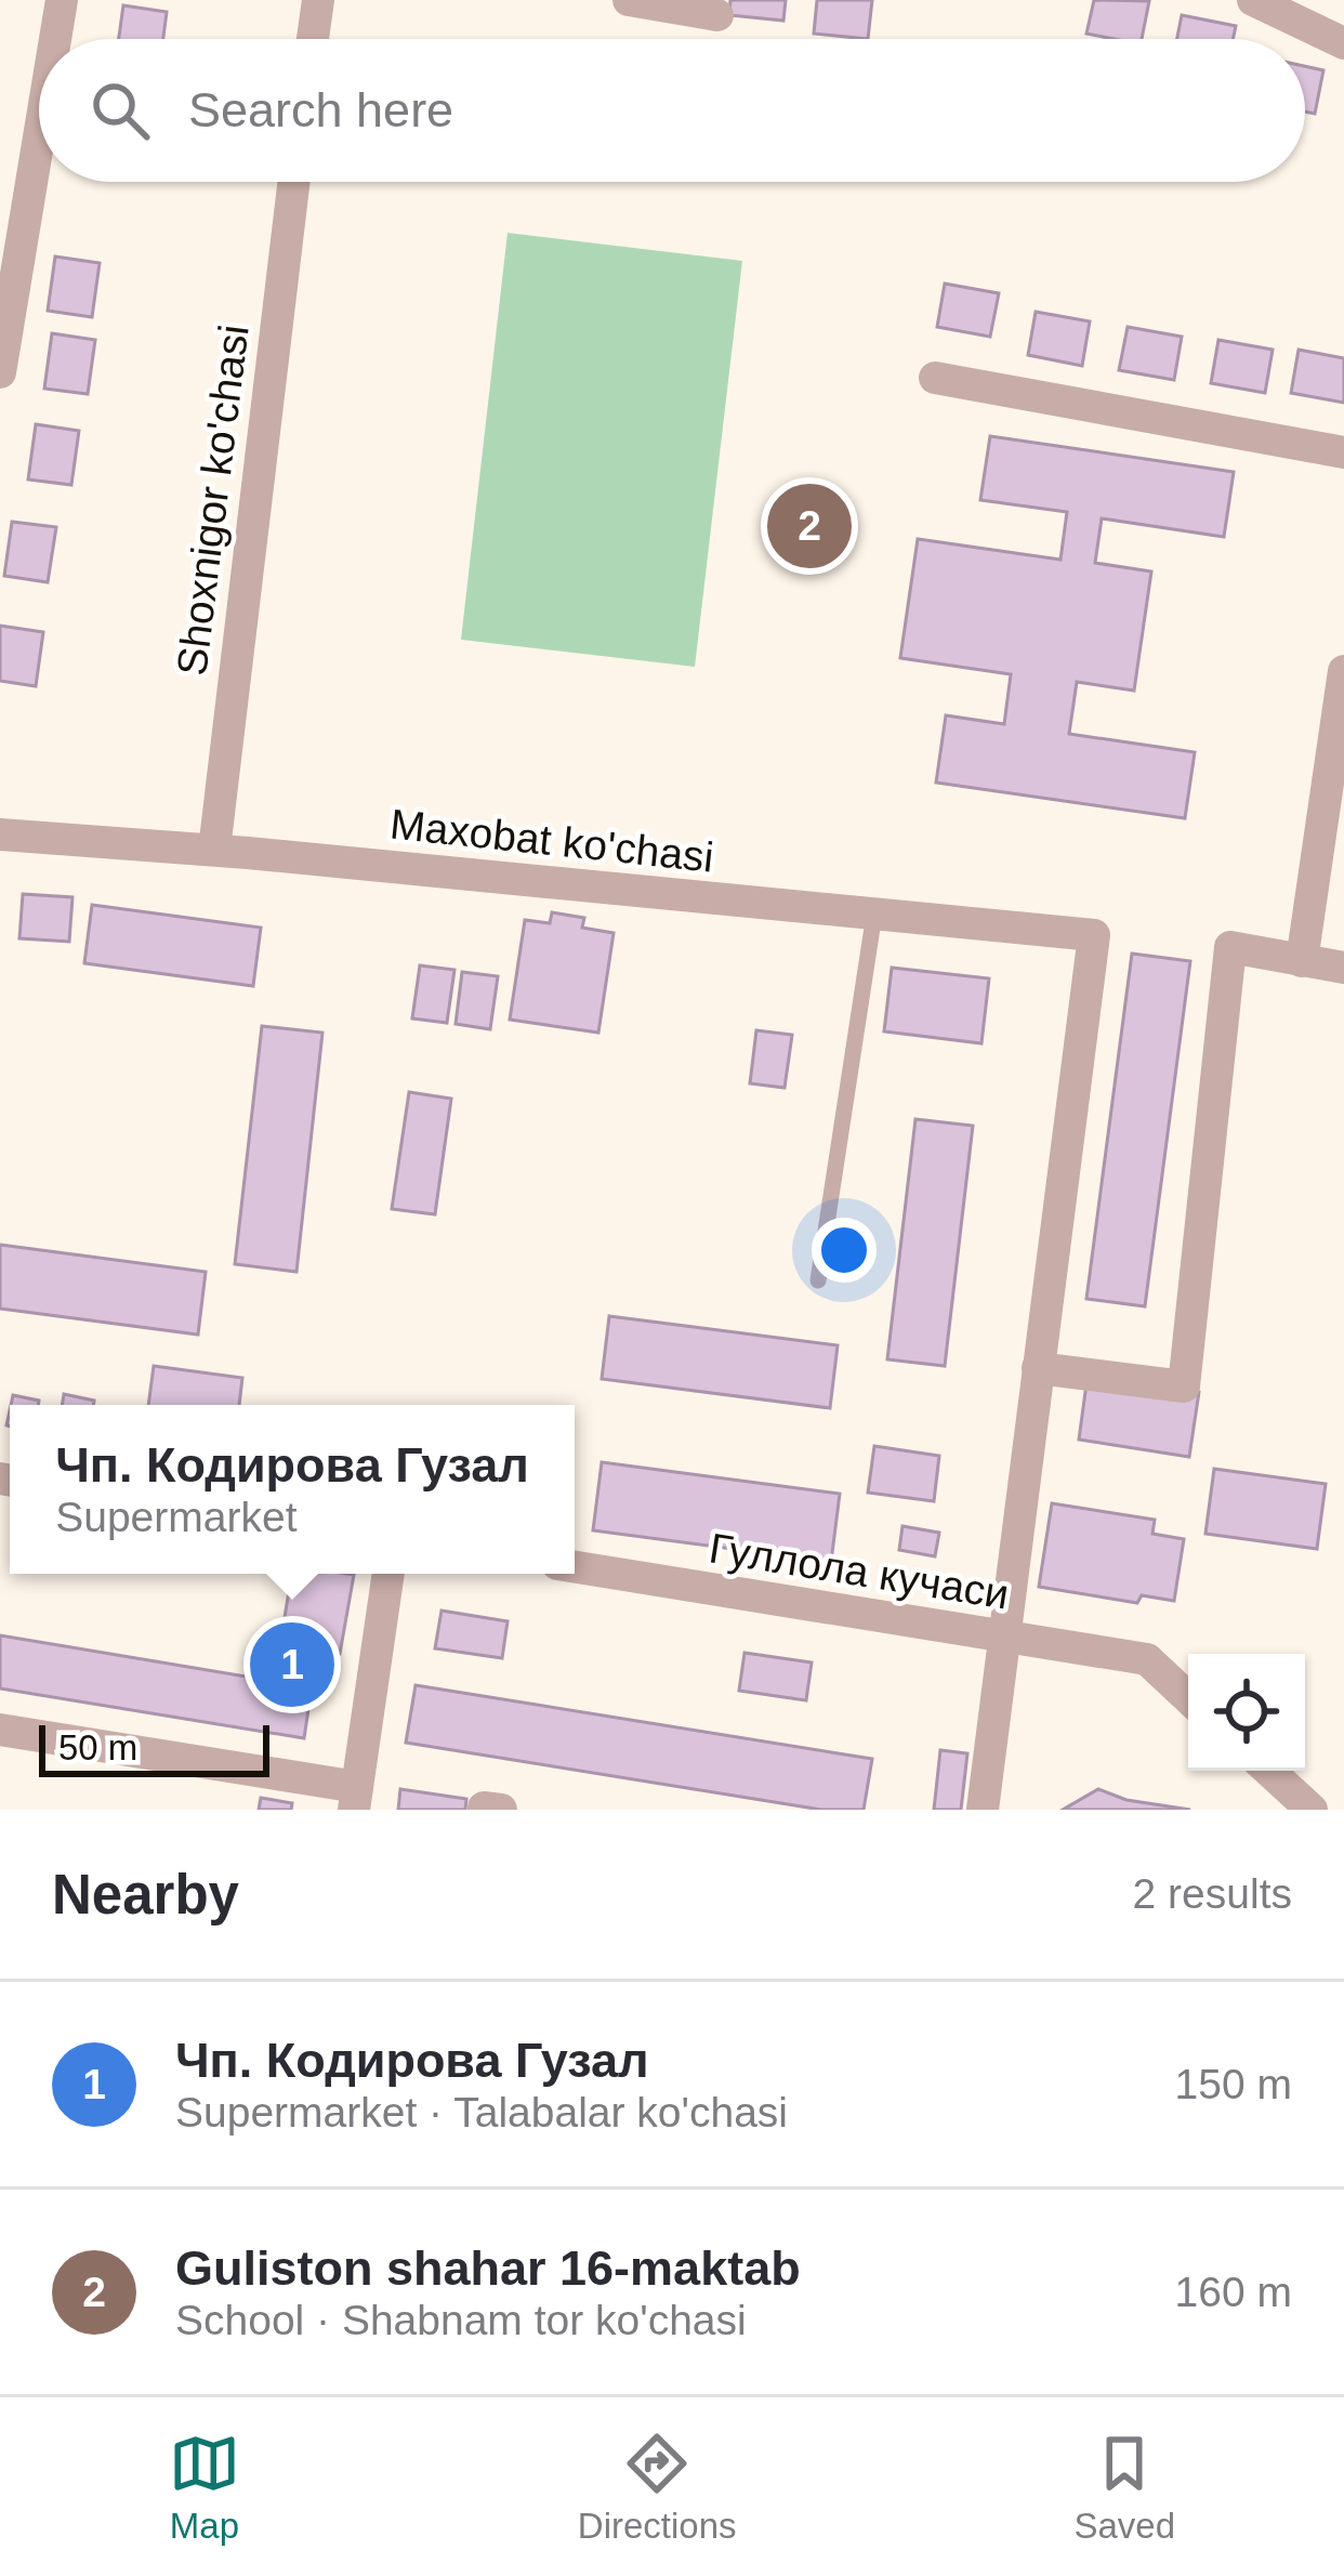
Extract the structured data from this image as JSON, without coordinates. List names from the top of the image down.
{
  "streets": {
    "street": ["Shoxnigor ko'chasi", "Maxobat ko'chasi", "Гуллола кучаси"]
  },
  "crossings": [
    ["Shoxnigor ko'chasi", "Maxobat ko'chasi"]
  ],
  "scale_bar": "50 m",
  "page": {
    "search": "Search here",
    "pins": ["2", "1"],
    "popup": ["Чп. Кодирова Гузал", "Supermarket"],
    "scale": "50 m",
    "heading": ["Nearby", "2 results"],
    "list": [
      {
        "mark": "1",
        "name": "Чп. Кодирова Гузал",
        "note": "Supermarket · Talabalar ko'chasi",
        "value": "150 m"
      },
      {
        "mark": "2",
        "name": "Guliston shahar 16-maktab",
        "note": "School · Shabnam tor ko'chasi",
        "value": "160 m"
      }
    ],
    "nav": ["Map", "Directions", "Saved"]
  }
}
